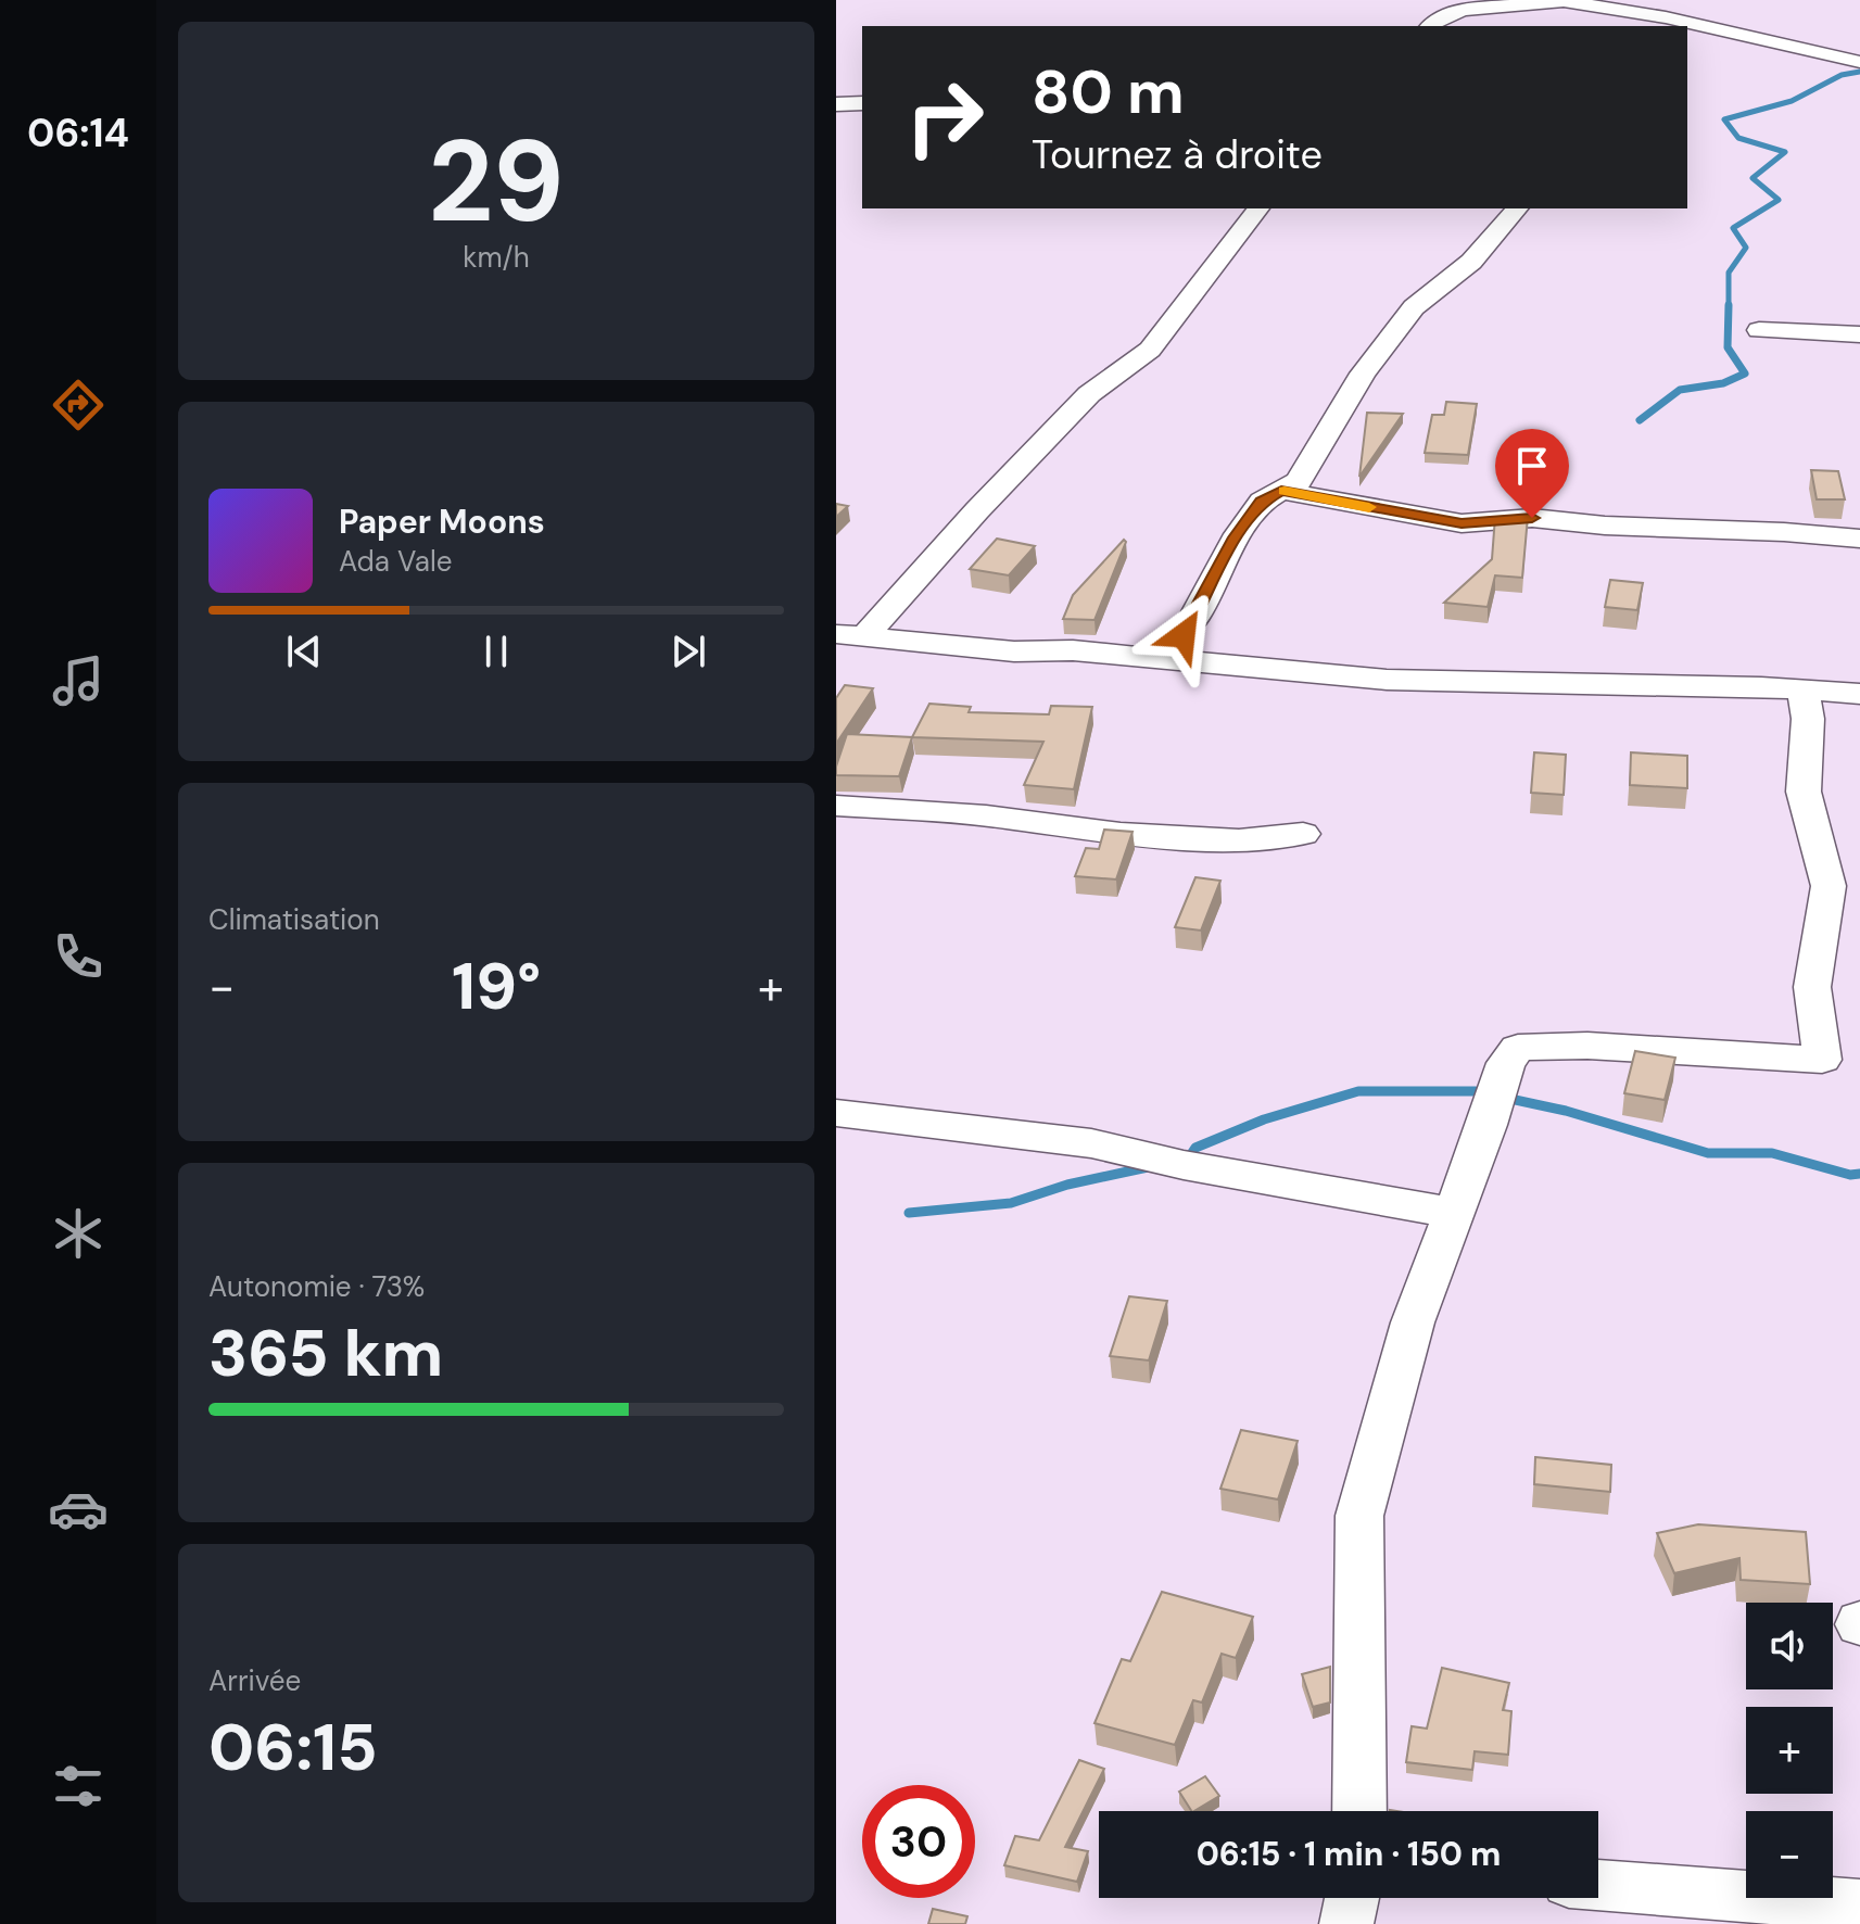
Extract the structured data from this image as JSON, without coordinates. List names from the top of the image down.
{
  "page": {
    "tabs": "06:14",
    "tile": [
      ["29", "km/h"],
      "Climatisation",
      ["Autonomie · 73%", "365 km"],
      ["Arrivée", "06:15"]
    ],
    "turn": ["80 m", "Tournez à droite"],
    "song": ["Paper Moons", "Ada Vale"],
    "heat": ["−", "19°", "+"],
    "map_buttons": ["+", "−"],
    "limit": "30",
    "trip": "06:15 · 1 min · 150 m"
  }
}
